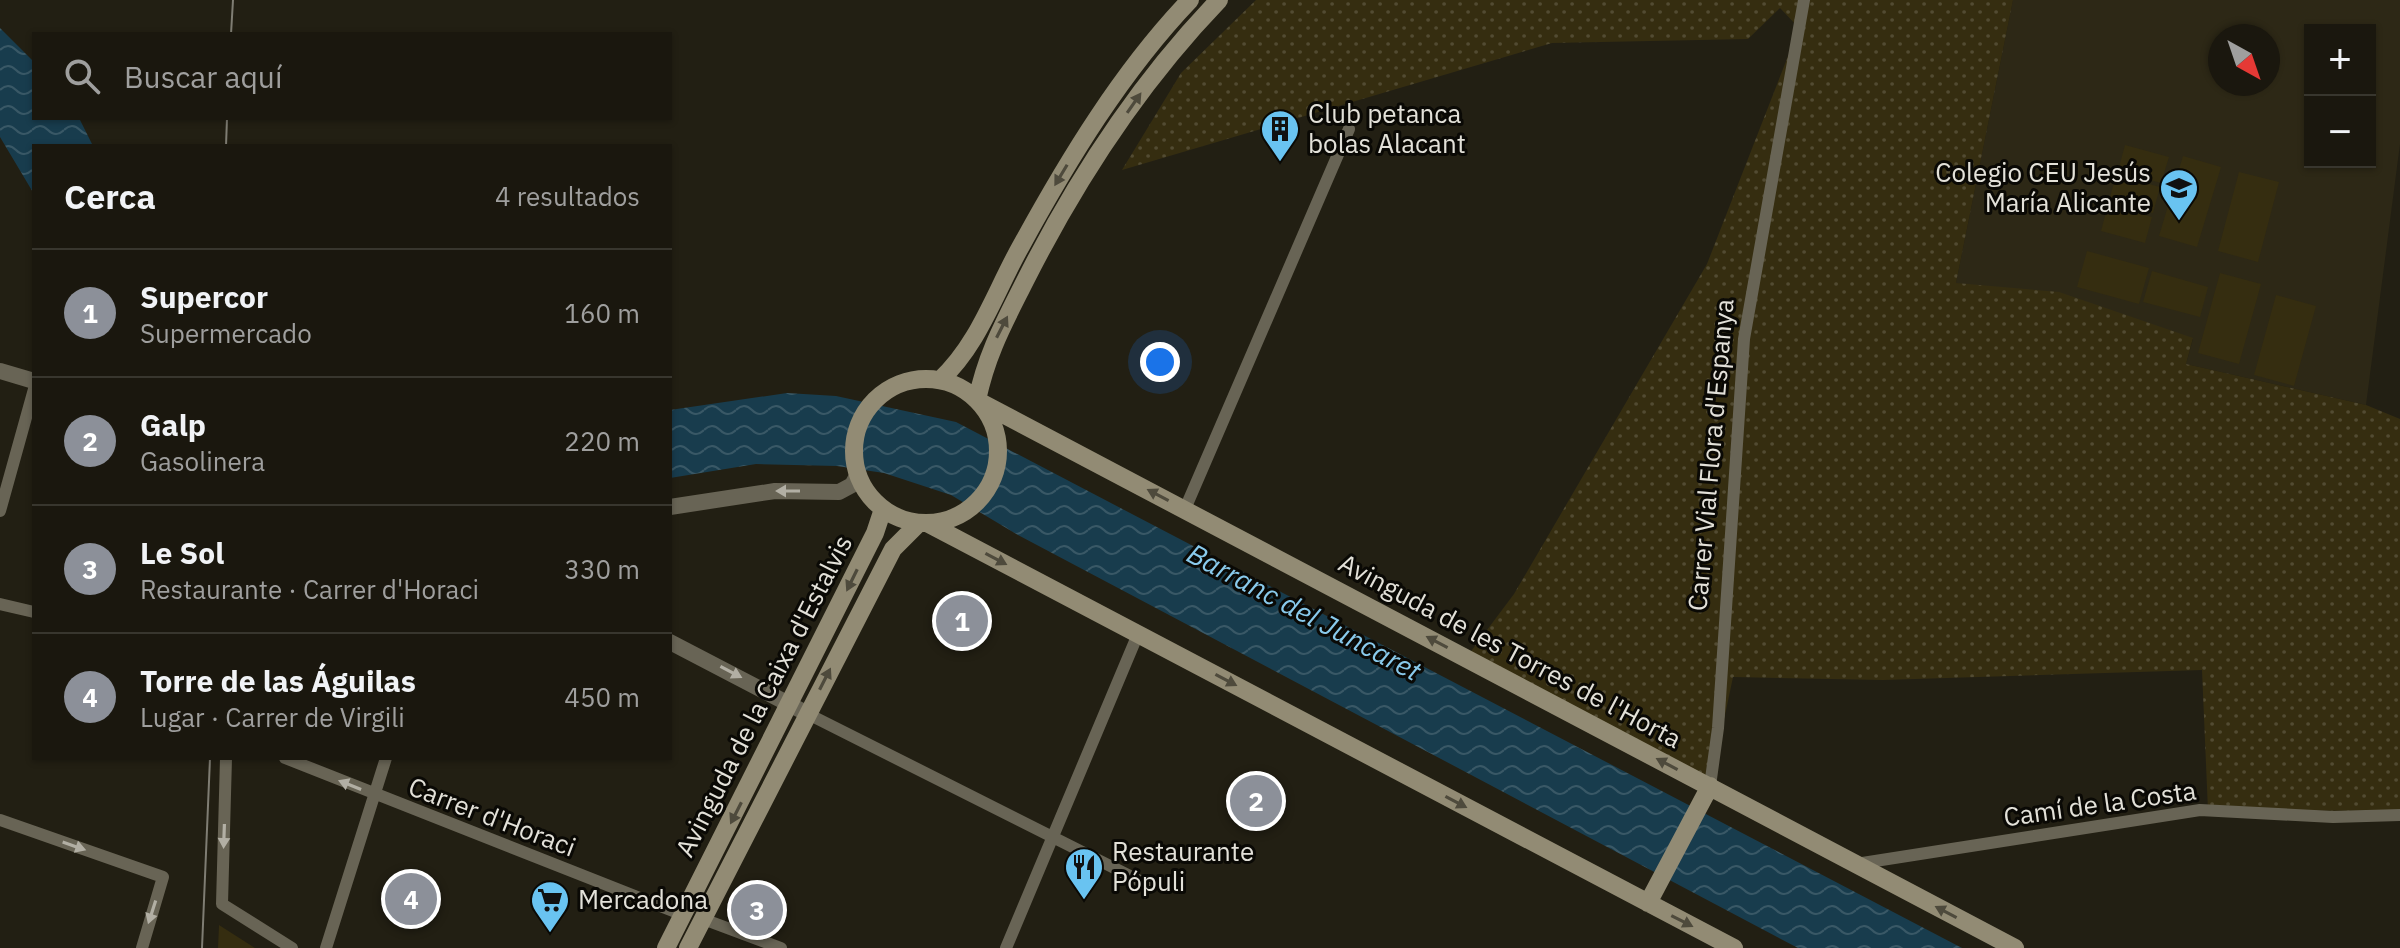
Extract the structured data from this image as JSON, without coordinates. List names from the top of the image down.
{
  "streets": {
    "main road": ["Carrer Vial Flora d'Espanya", "Avinguda de les Torres de l'Horta", "Avinguda de la Caixa d'Estalvis"],
    "street": ["Camí de la Costa", "Carrer d'Horaci"]
  },
  "crossings": [
    ["Carrer Vial Flora d'Espanya", "Avinguda de les Torres de l'Horta"],
    ["Avinguda de les Torres de l'Horta", "Avinguda de la Caixa d'Estalvis"],
    ["Avinguda de les Torres de l'Horta", "Camí de la Costa"],
    ["Avinguda de la Caixa d'Estalvis", "Carrer d'Horaci"]
  ],
  "water": ["Barranc del Juncaret"],
  "places": {
    "building": ["Club petanca bolas Alacant"],
    "school or university": ["Colegio CEU Jesús María Alicante"],
    "restaurant": ["Restaurante Pópuli"],
    "supermarket": ["Mercadona"]
  },
  "north": "bottom right",
  "page": {
    "map_buttons": ["+", "−"],
    "search": "Buscar aquí",
    "heading": ["Cerca", "4 resultados"],
    "list": [
      {
        "mark": "1",
        "name": "Supercor",
        "note": "Supermercado",
        "value": "160 m"
      },
      {
        "mark": "2",
        "name": "Galp",
        "note": "Gasolinera",
        "value": "220 m"
      },
      {
        "mark": "3",
        "name": "Le Sol",
        "note": "Restaurante · Carrer d'Horaci",
        "value": "330 m"
      },
      {
        "mark": "4",
        "name": "Torre de las Águilas",
        "note": "Lugar · Carrer de Virgili",
        "value": "450 m"
      }
    ],
    "pins": [
      "1",
      "2",
      "4",
      "3"
    ]
  }
}
